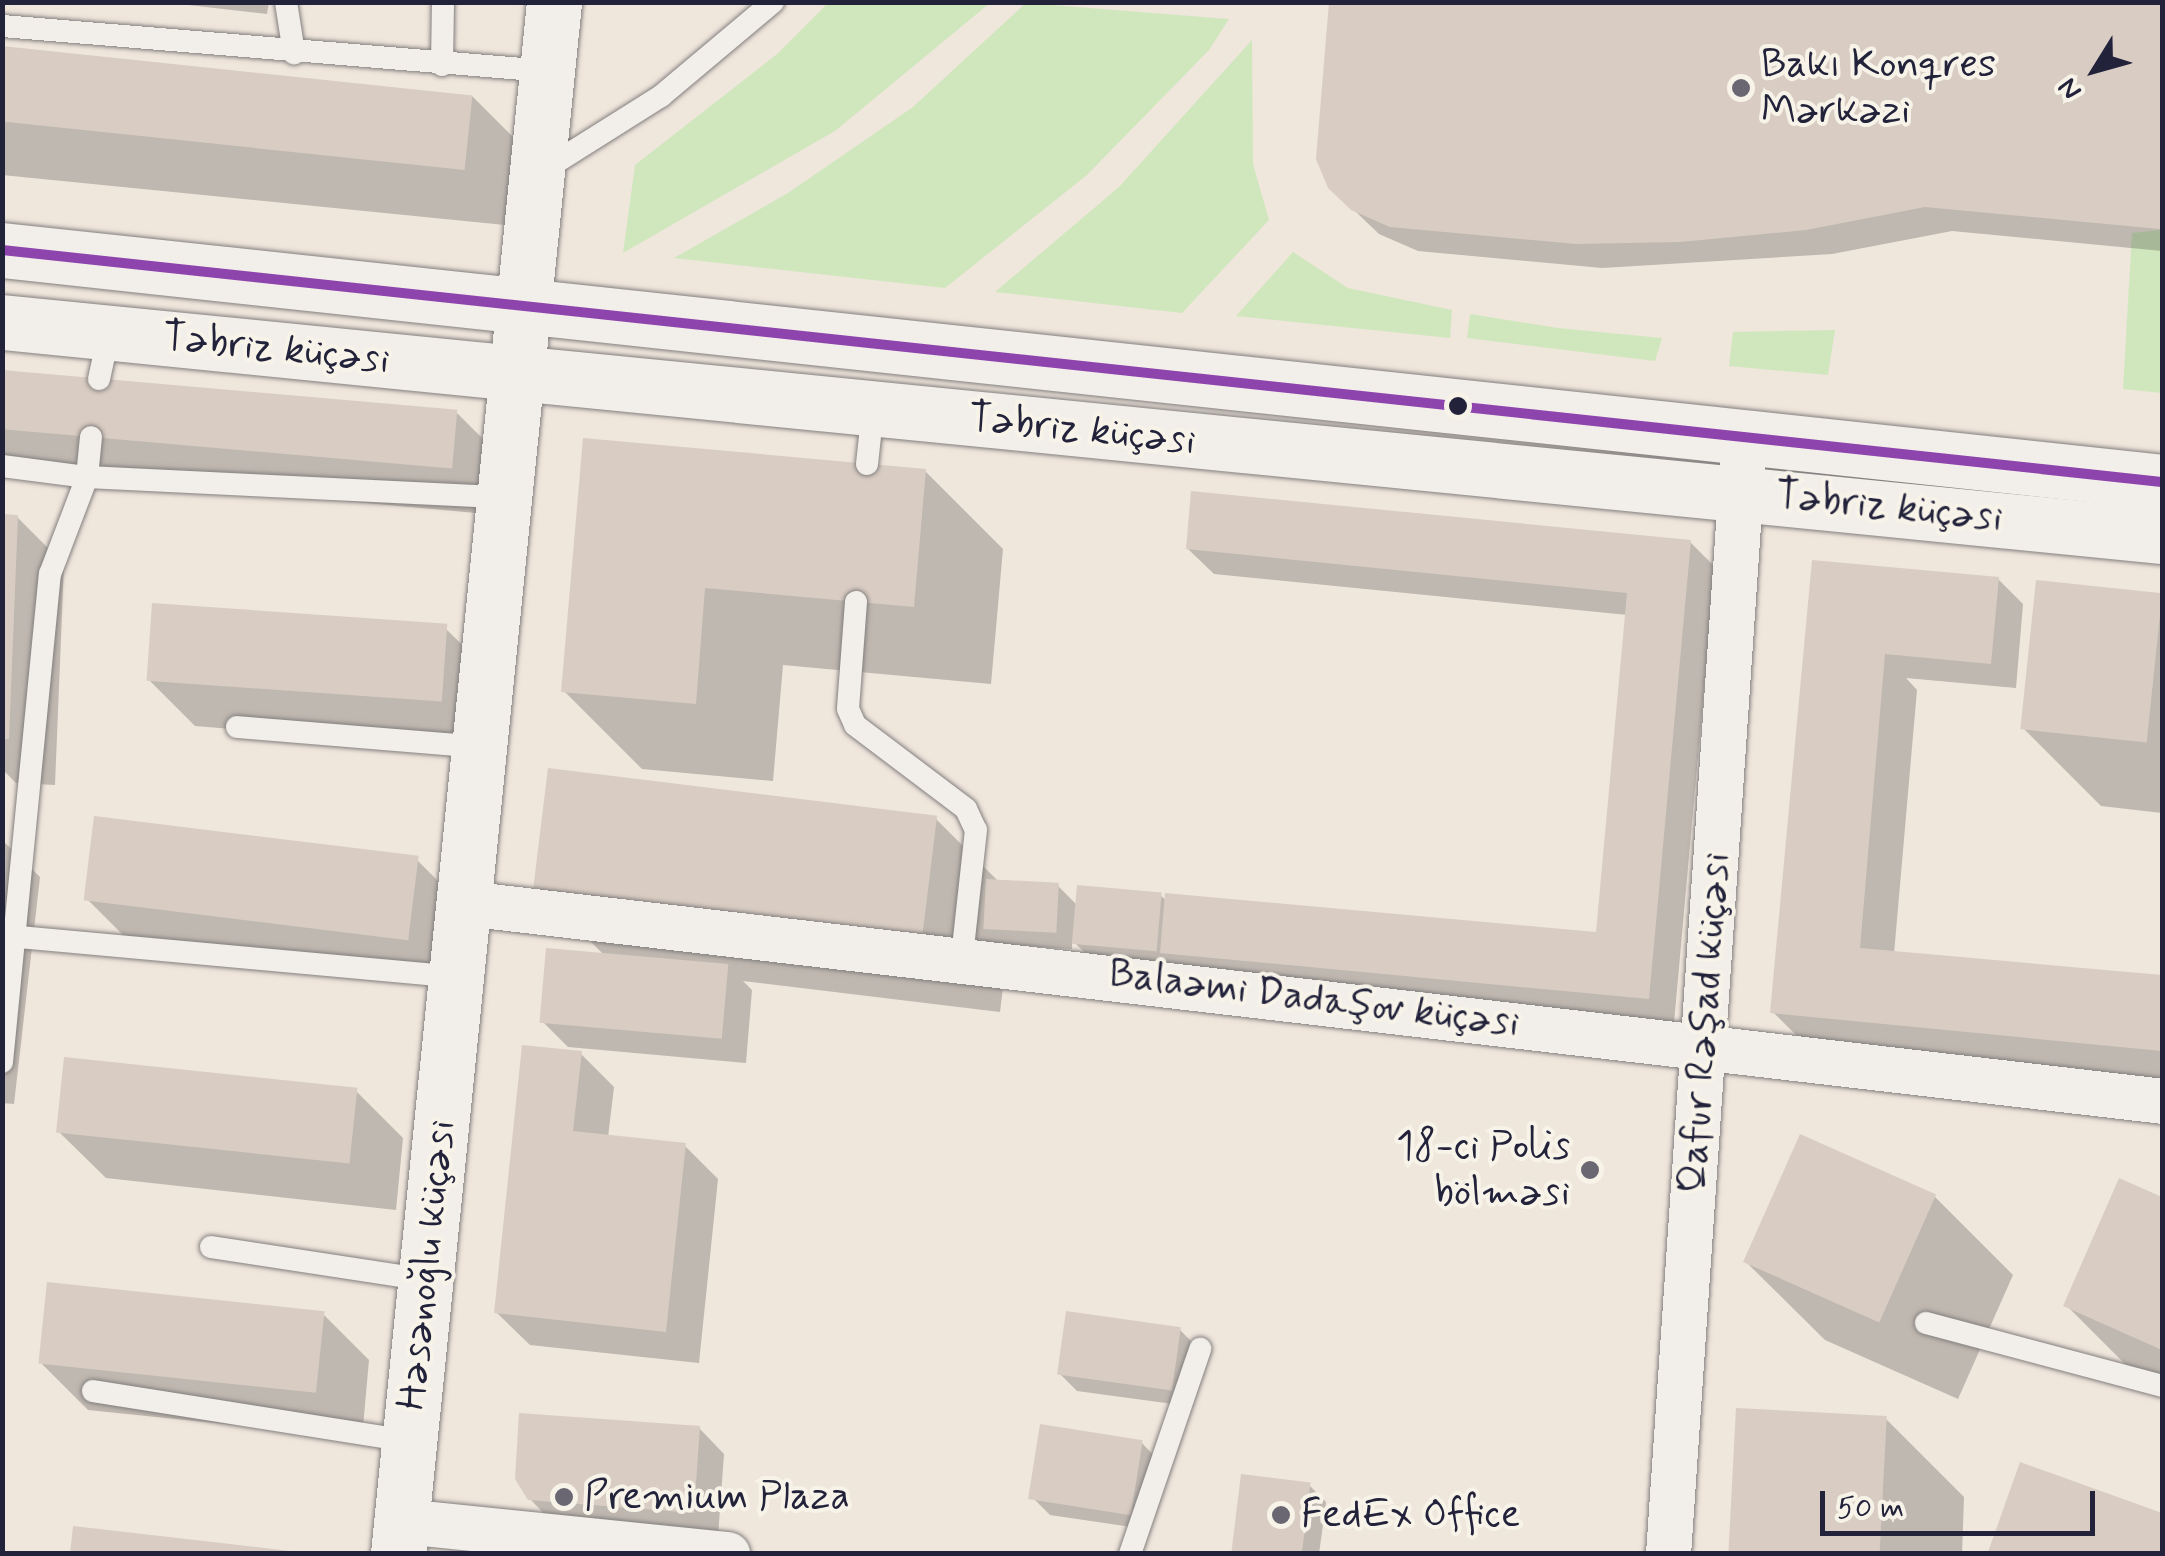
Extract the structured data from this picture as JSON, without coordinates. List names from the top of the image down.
{
  "streets": {
    "main road": ["Təbriz küçəsi", "Həsənoğlu küçəsi"],
    "street": ["Balaəmi Dadaşov küçəsi", "Qafur Rəşad küçəsi"]
  },
  "crossings": [
    ["Təbriz küçəsi", "Qafur Rəşad küçəsi"],
    ["Balaəmi Dadaşov küçəsi", "Qafur Rəşad küçəsi"],
    ["Balaəmi Dadaşov küçəsi", "Həsənoğlu küçəsi"]
  ],
  "places": [
    "Bakı Konqres Mərkəzi",
    "18-ci Polis bölməsi",
    "Premium Plaza",
    "FedEx Office"
  ],
  "scale_bar": "50 m",
  "north": "bottom left"
}
